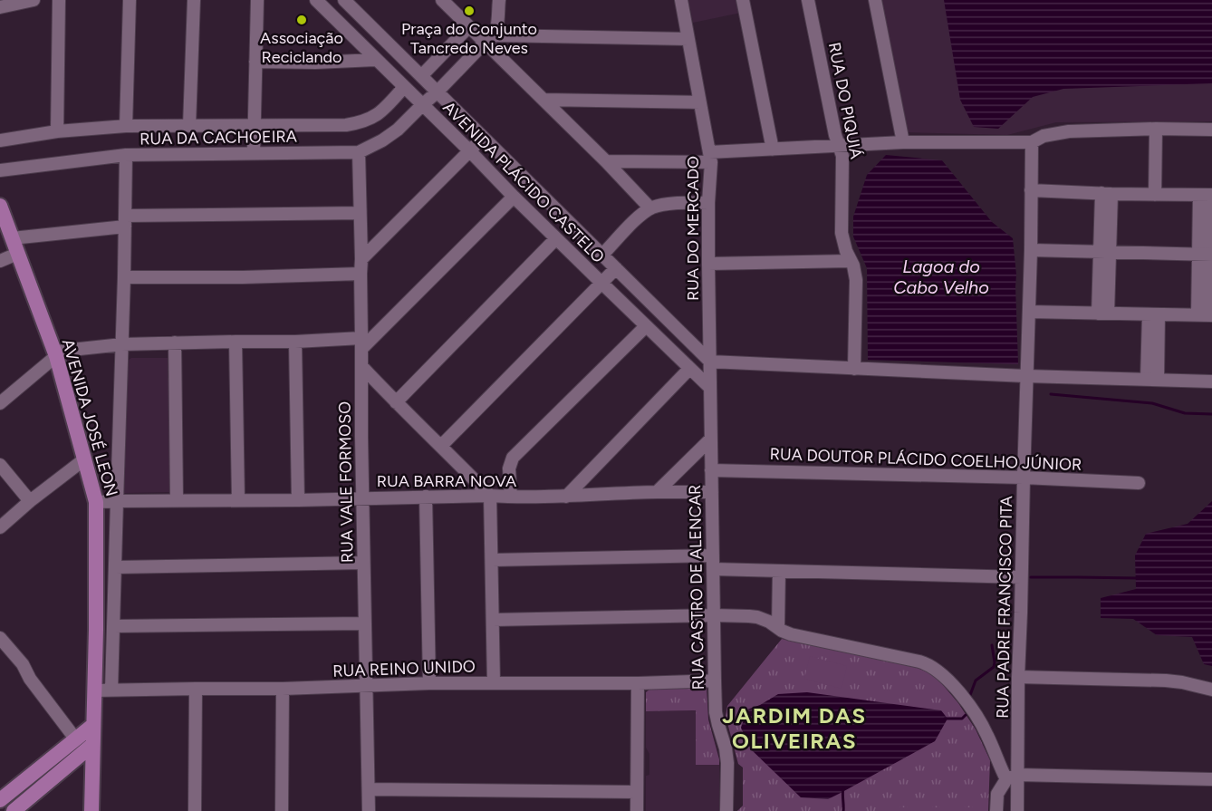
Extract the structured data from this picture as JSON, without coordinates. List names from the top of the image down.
{
  "streets": {
    "main road": ["AVENIDA JOSÉ LEON"],
    "street": [
      "RUA DO PIQUIÁ",
      "RUA DA CACHOEIRA",
      "AVENIDA PLÁCIDO CASTELO",
      "RUA DO MERCADO",
      "RUA DOUTOR PLÁCIDO COELHO JÚNIOR",
      "RUA BARRA NOVA",
      "RUA VALE FORMOSO",
      "RUA CASTRO DE ALENCAR",
      "RUA PADRE FRANCISCO PITA",
      "RUA REINO UNIDO"
    ]
  },
  "crossings": [
    ["RUA DA CACHOEIRA", "AVENIDA PLÁCIDO CASTELO"],
    ["RUA DA CACHOEIRA", "RUA VALE FORMOSO"],
    ["AVENIDA PLÁCIDO CASTELO", "RUA DO MERCADO"],
    ["AVENIDA PLÁCIDO CASTELO", "RUA CASTRO DE ALENCAR"],
    ["RUA DO MERCADO", "RUA CASTRO DE ALENCAR"],
    ["AVENIDA JOSÉ LEON", "RUA BARRA NOVA"],
    ["AVENIDA JOSÉ LEON", "RUA REINO UNIDO"],
    ["RUA DOUTOR PLÁCIDO COELHO JÚNIOR", "RUA CASTRO DE ALENCAR"],
    ["RUA DOUTOR PLÁCIDO COELHO JÚNIOR", "RUA PADRE FRANCISCO PITA"],
    ["RUA BARRA NOVA", "RUA VALE FORMOSO"],
    ["RUA BARRA NOVA", "RUA CASTRO DE ALENCAR"],
    ["RUA VALE FORMOSO", "RUA REINO UNIDO"],
    ["RUA CASTRO DE ALENCAR", "RUA REINO UNIDO"]
  ],
  "districts": ["JARDIM DAS OLIVEIRAS"],
  "water": ["Lagoa do Cabo Velho"],
  "places": ["Praça do Conjunto Tancredo Neves", "Associação Reciclando"]
}
